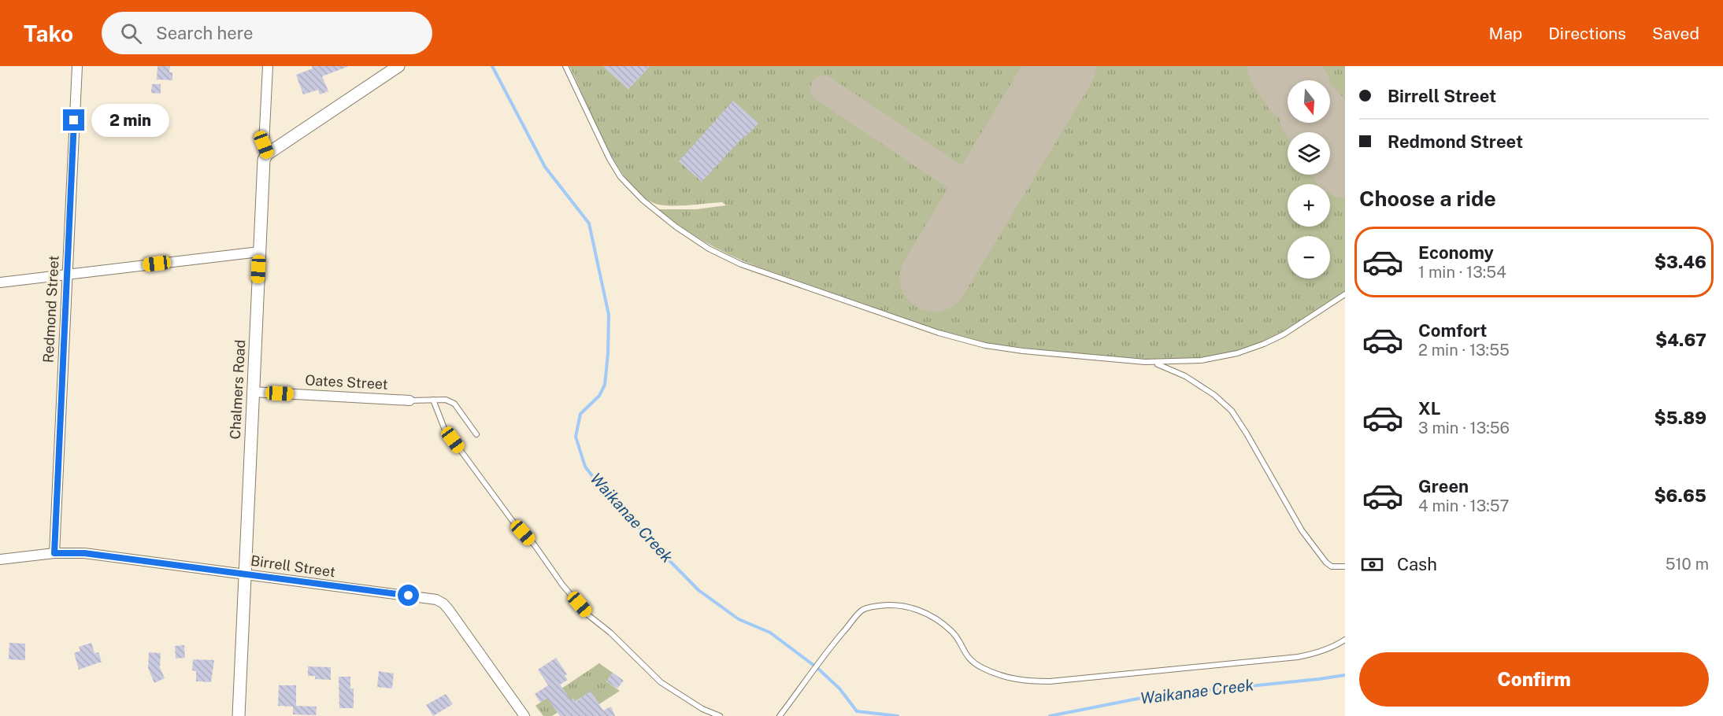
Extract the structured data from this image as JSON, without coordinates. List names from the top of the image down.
{
  "streets": {
    "street": [
      "Redmond Street",
      "Oates Street",
      "Chalmers Road",
      "Birrell Street"
    ]
  },
  "crossings": [
    ["Redmond Street", "Birrell Street"],
    ["Oates Street", "Chalmers Road"],
    ["Chalmers Road", "Birrell Street"]
  ],
  "water": ["Waikanae Creek"],
  "north": "bottom",
  "page": {
    "header": "Tako",
    "search": "Search here",
    "nav": ["Map", "Directions", "Saved"],
    "banner": ["Birrell Street", "Redmond Street"],
    "map_buttons": ["+", "−"],
    "bubble": "2 min",
    "heading": "Choose a ride",
    "list": [
      {
        "name": "Economy",
        "note": "1 min · 13:54",
        "value": "$3.46"
      },
      {
        "name": "Comfort",
        "note": "2 min · 13:55",
        "value": "$4.67"
      },
      {
        "name": "XL",
        "note": "3 min · 13:56",
        "value": "$5.89"
      },
      {
        "name": "Green",
        "note": "4 min · 13:57",
        "value": "$6.65"
      }
    ],
    "pay": ["Cash", "510 m"],
    "buttons": "Confirm"
  }
}
